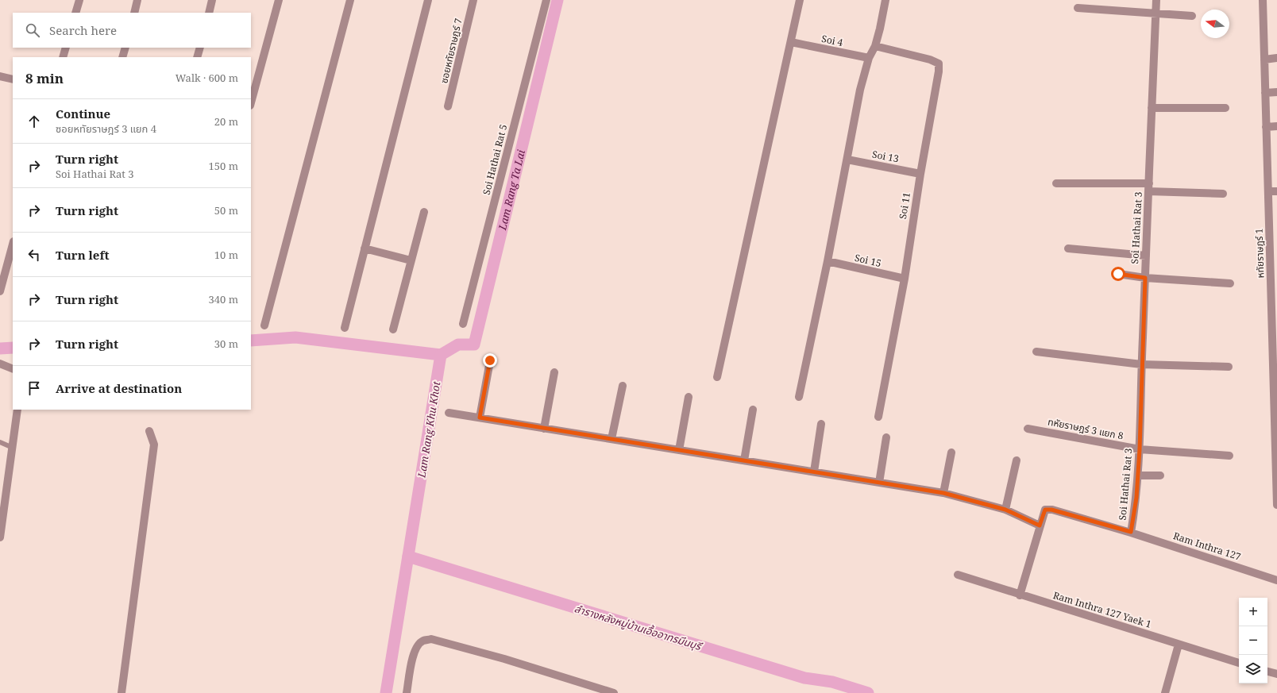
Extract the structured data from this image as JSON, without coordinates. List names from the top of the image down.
{
  "streets": {
    "street": [
      "Soi 4",
      "ซอยหทัยราษฎร์ 7",
      "Soi 13",
      "Soi Hathai Rat 5",
      "Soi 11",
      "Soi Hathai Rat 3",
      "หทัยราษฎร์ 1",
      "Soi 15",
      "ทหัยราษฎร์ 3 แยก 8",
      "Ram Inthra 127",
      "Ram Inthra 127 Yaek 1"
    ]
  },
  "crossings": [
    ["Soi 13", "Soi 11"],
    ["Soi 11", "Soi 15"],
    ["Soi Hathai Rat 3", "ทหัยราษฎร์ 3 แยก 8"],
    ["Soi Hathai Rat 3", "Ram Inthra 127"]
  ],
  "water": ["Lam Rang Ta Lai", "Lam Rang Khu Khot", "ลำรางหลังหมู่บ้านเอื้ออาทรมีนบุรี"],
  "north": "left",
  "page": {
    "search": "Search here",
    "heading": ["8 min", "Walk · 600 m"],
    "list": [
      ["Continue", "ซอยหทัยราษฎร์ 3 แยก 4", "20 m"],
      ["Turn right", "Soi Hathai Rat 3", "150 m"],
      ["Turn right", "50 m"],
      ["Turn left", "10 m"],
      ["Turn right", "340 m"],
      ["Turn right", "30 m"],
      "Arrive at destination"
    ],
    "map_buttons": ["+", "−"]
  }
}
